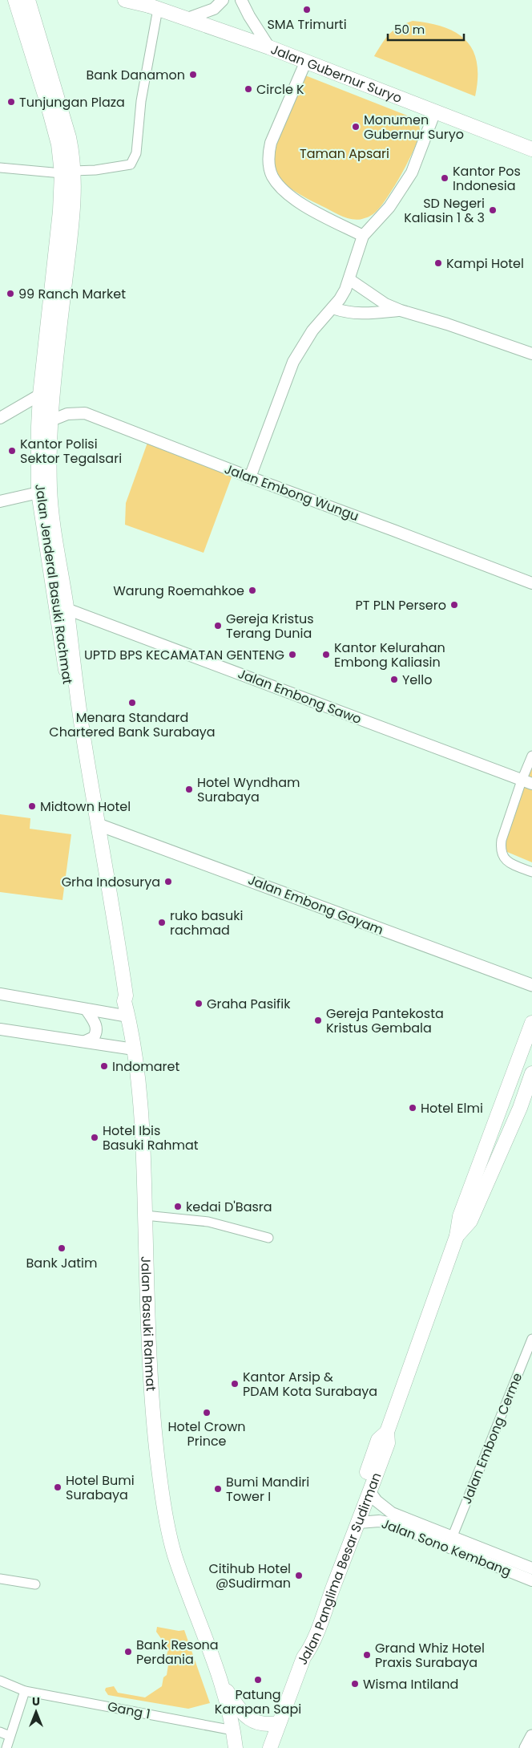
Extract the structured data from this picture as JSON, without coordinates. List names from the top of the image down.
{
  "streets": {
    "main road": [
      "Jalan Gubernur Suryo",
      "Jalan Jenderal Basuki Rachmat",
      "Jalan Embong Gayam",
      "Jalan Basuki Rahmat",
      "Jalan Panglima Besar Sudirman"
    ],
    "street": [
      "Jalan Embong Wungu",
      "Jalan Embong Sawo",
      "Jalan Embong Cerme",
      "Jalan Sono Kembang",
      "Gang 1"
    ]
  },
  "crossings": [
    ["Jalan Embong Wungu", "Jalan Jenderal Basuki Rachmat"],
    ["Jalan Jenderal Basuki Rachmat", "Jalan Embong Sawo"],
    ["Jalan Jenderal Basuki Rachmat", "Jalan Embong Gayam"],
    ["Jalan Jenderal Basuki Rachmat", "Jalan Basuki Rahmat"],
    ["Jalan Embong Cerme", "Jalan Sono Kembang"],
    ["Jalan Sono Kembang", "Jalan Panglima Besar Sudirman"]
  ],
  "parks": ["Taman Apsari"],
  "places": [
    "SMA Trimurti",
    "Bank Danamon",
    "Circle K",
    "Tunjungan Plaza",
    "Monumen Gubernur Suryo",
    "Kantor Pos Indonesia",
    "SD Negeri Kaliasin 1 & 3",
    "Kampi Hotel",
    "99 Ranch Market",
    "Kantor Polisi Sektor Tegalsari",
    "Warung Roemahkoe",
    "PT PLN Persero",
    "Gereja Kristus Terang Dunia",
    "UPTD BPS KECAMATAN GENTENG",
    "Kantor Kelurahan Embong Kaliasin",
    "Yello",
    "Menara Standard Chartered Bank Surabaya",
    "Hotel Wyndham Surabaya",
    "Midtown Hotel",
    "Grha Indosurya",
    "ruko basuki rachmad",
    "Graha Pasifik",
    "Gereja Pantekosta Kristus Gembala",
    "Indomaret",
    "Hotel Elmi",
    "Hotel Ibis Basuki Rahmat",
    "kedai D'Basra",
    "Bank Jatim",
    "Kantor Arsip & PDAM Kota Surabaya",
    "Hotel Crown Prince",
    "Hotel Bumi Surabaya",
    "Bumi Mandiri Tower I",
    "Citihub Hotel @Sudirman",
    "Bank Resona Perdania",
    "Grand Whiz Hotel Praxis Surabaya",
    "Patung Karapan Sapi",
    "Wisma Intiland"
  ],
  "scale_bar": "50 m",
  "north": "top"
}
